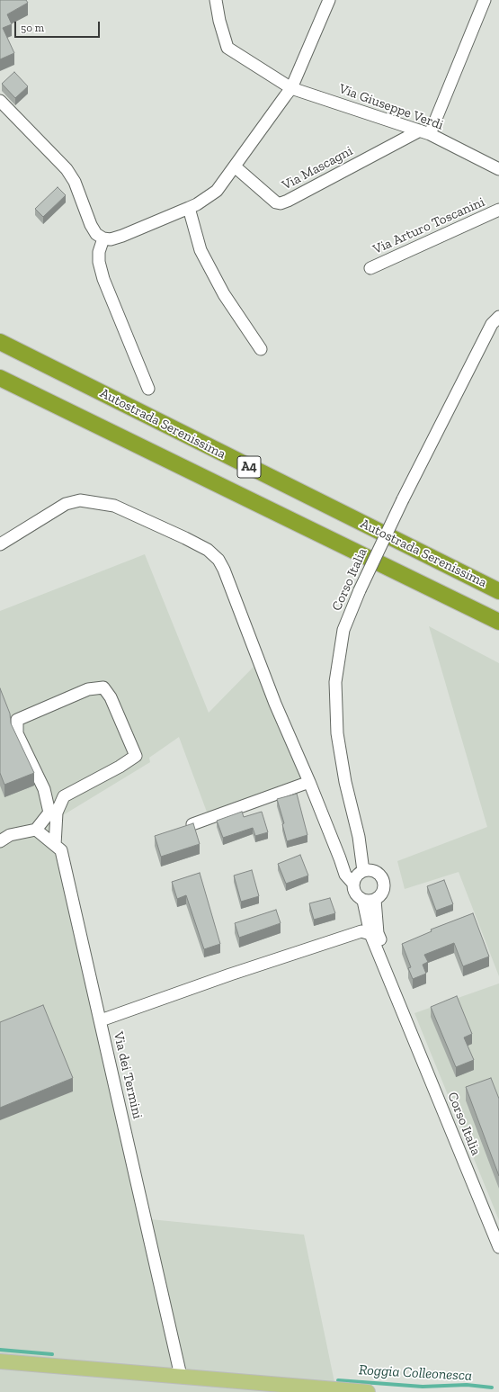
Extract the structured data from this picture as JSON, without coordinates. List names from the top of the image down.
{
  "streets": {
    "highway": ["Autostrada Serenissima", "A4"],
    "street": [
      "Via Giuseppe Verdi",
      "Via Mascagni",
      "Via Arturo Toscanini",
      "Corso Italia",
      "Via dei Termini"
    ]
  },
  "crossings": [
    ["Via Giuseppe Verdi", "Via Mascagni"]
  ],
  "water": ["Roggia Colleonesca"],
  "scale_bar": "50 m"
}
